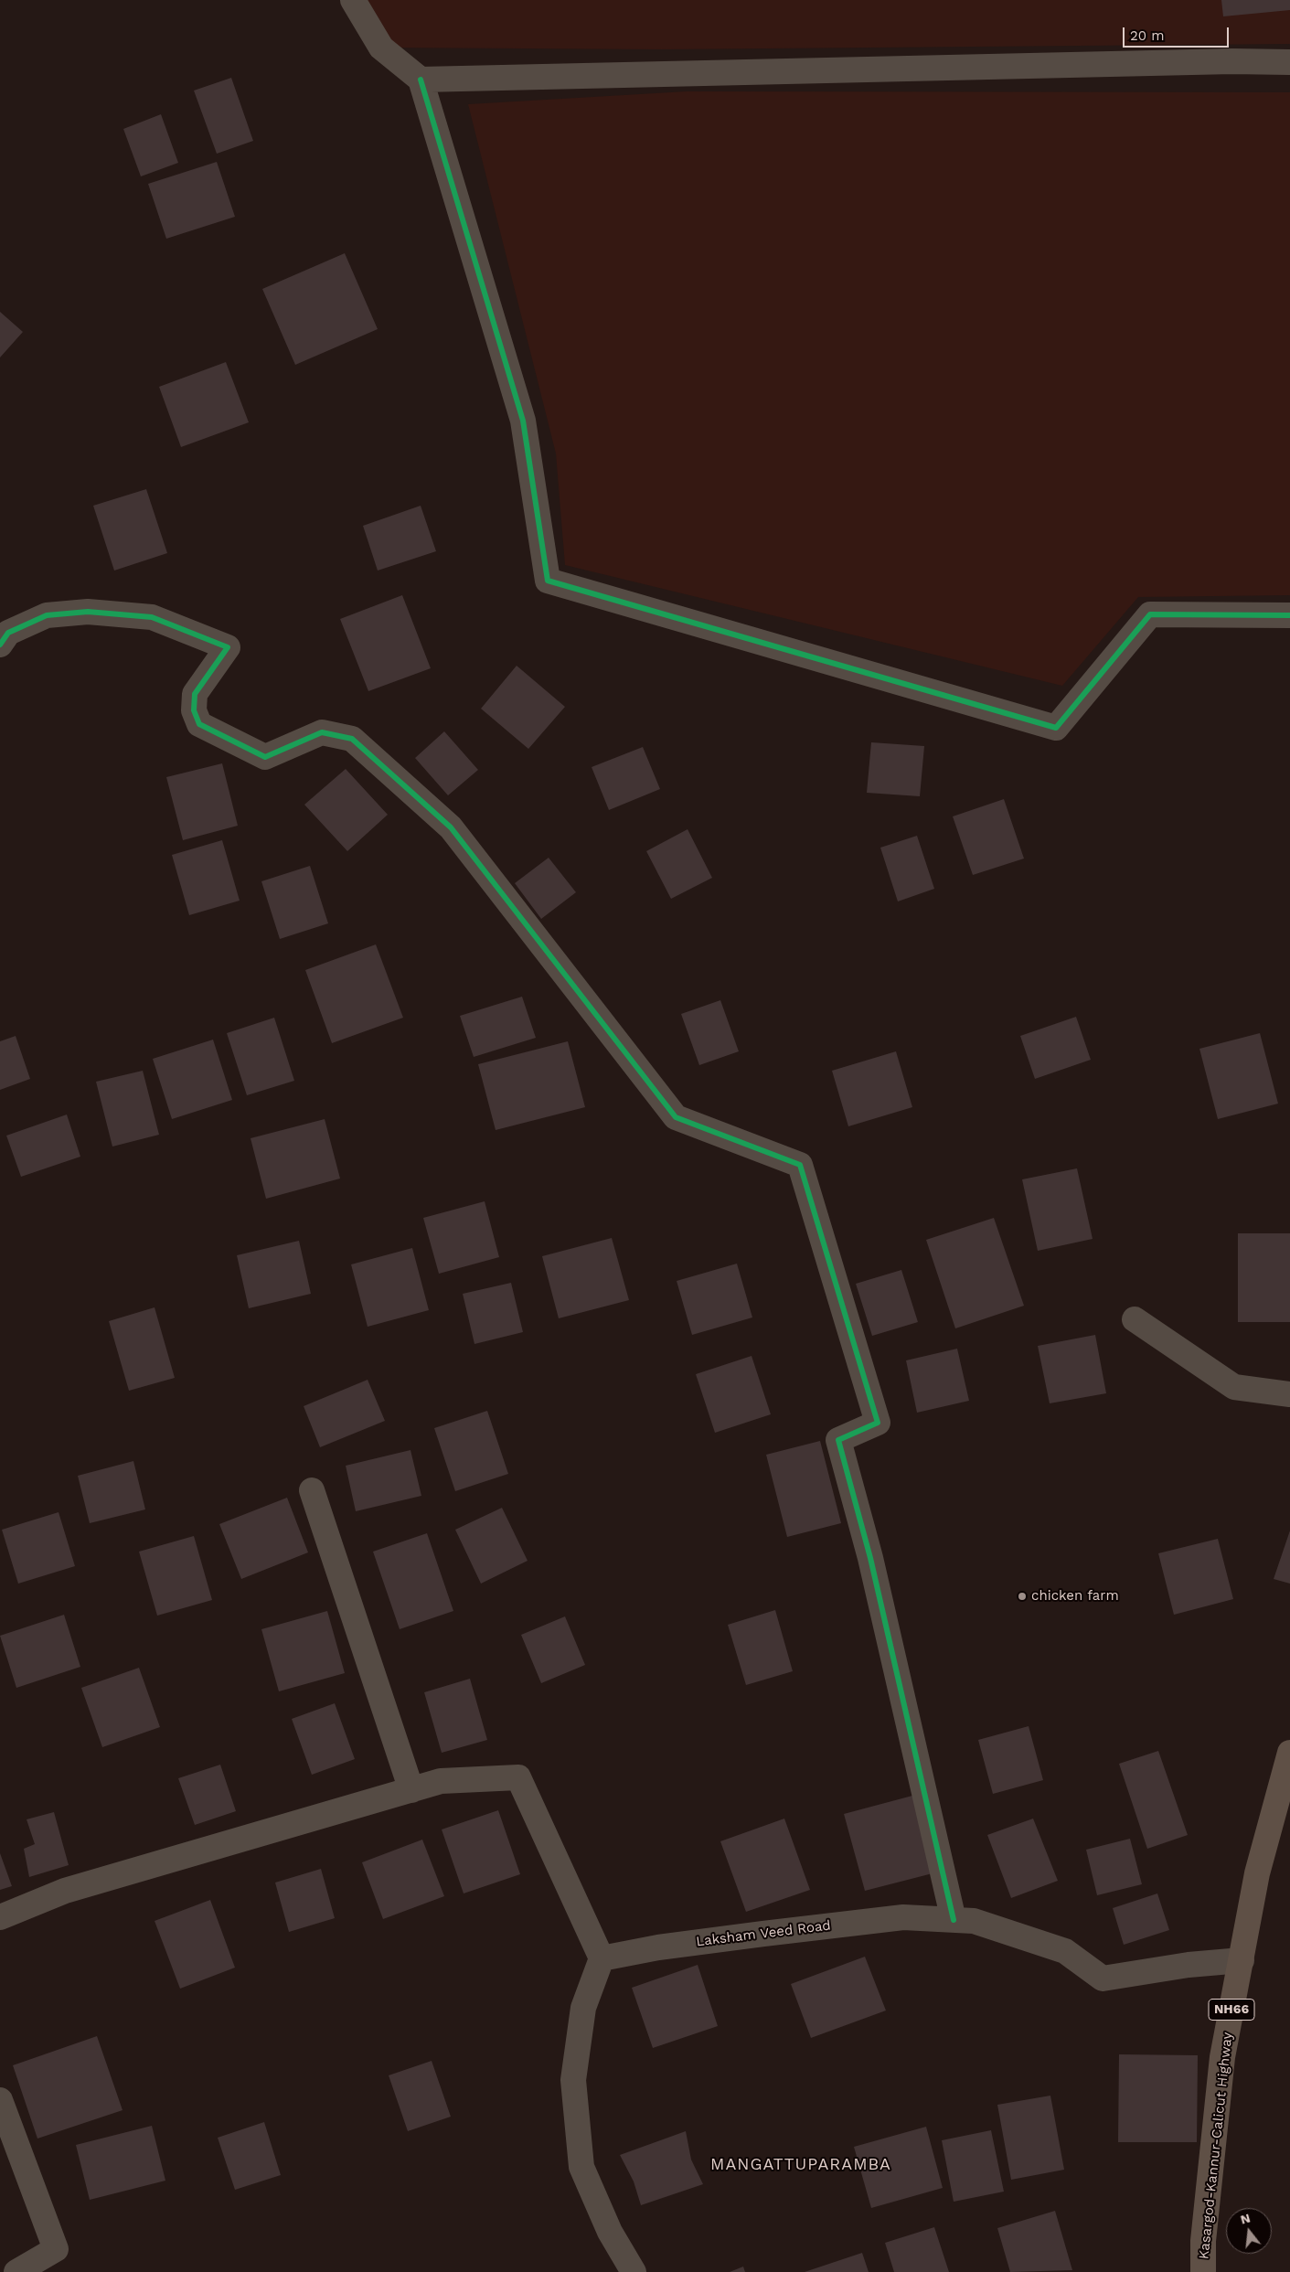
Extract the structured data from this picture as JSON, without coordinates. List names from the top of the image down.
{
  "streets": {
    "highway": ["NH66", "Kasargod-Kannur-Calicut Highway"],
    "street": ["Laksham Veed Road"]
  },
  "crossings": [
    ["Laksham Veed Road", "Kasargod-Kannur-Calicut Highway"]
  ],
  "districts": ["MANGATTUPARAMBA"],
  "places": ["chicken farm"],
  "scale_bar": "20 m",
  "north": "top"
}
